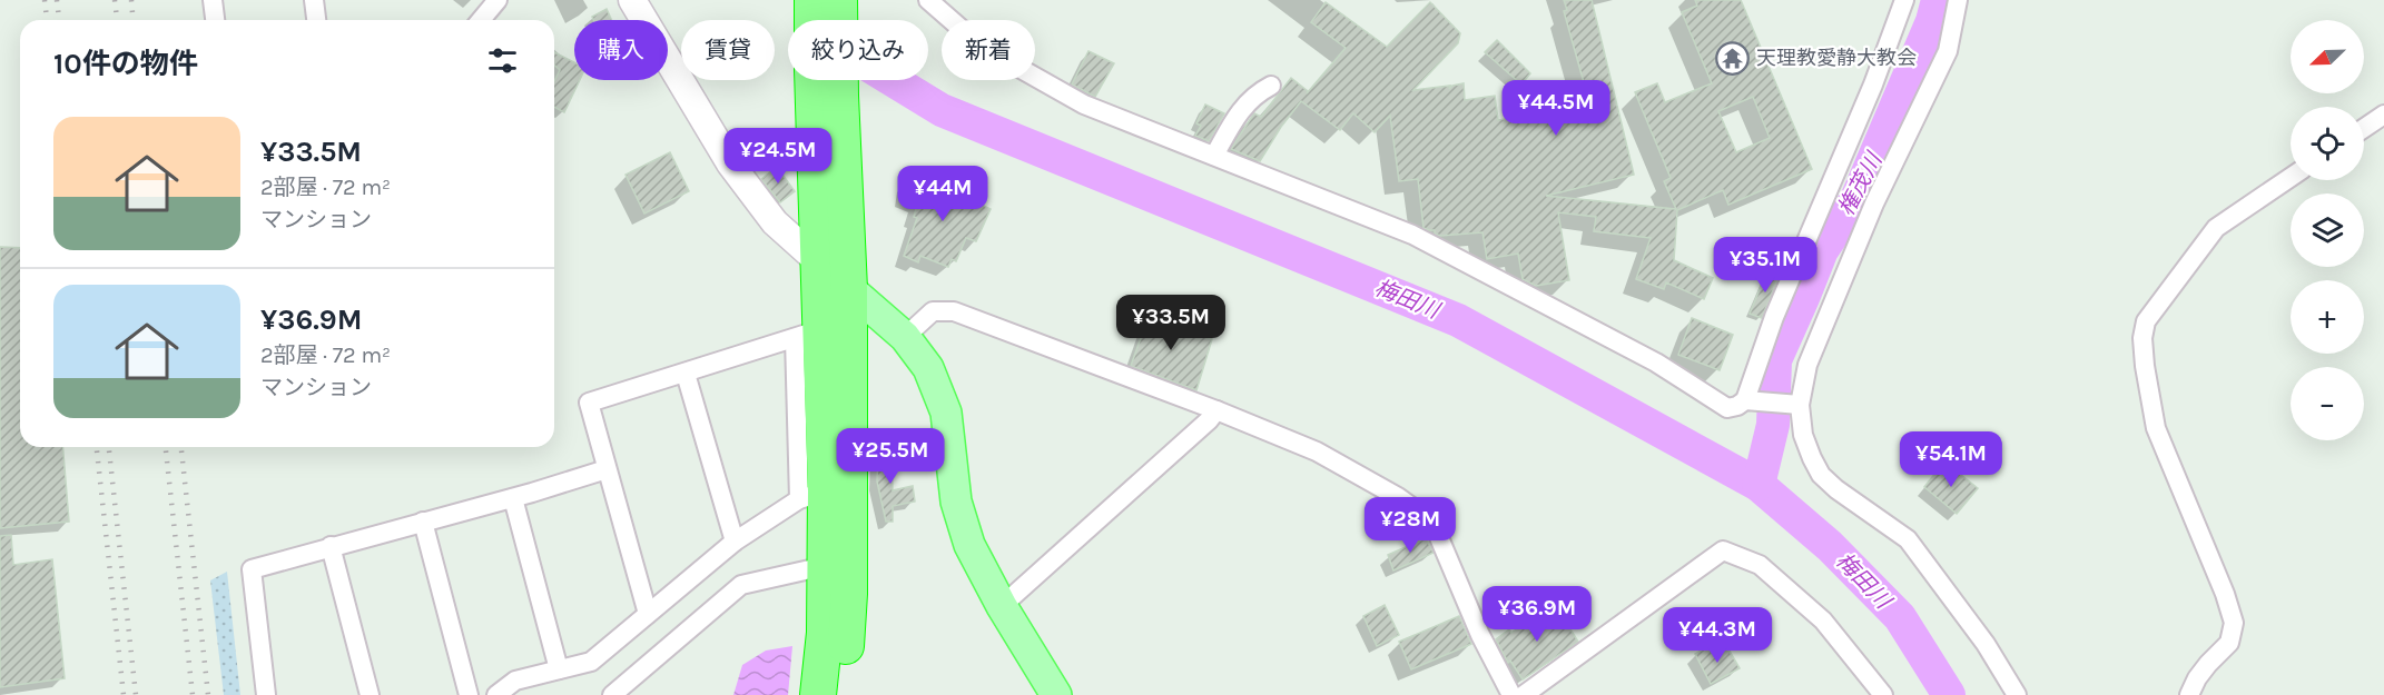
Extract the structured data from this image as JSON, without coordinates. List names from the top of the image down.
{
  "water": ["権茂川", "梅田川"],
  "places": {
    "temple": ["天理教愛静大教会"]
  },
  "north": "bottom left",
  "page": {
    "map_buttons": ["+", "−"],
    "chip": [
      "購入",
      "賃貸",
      "絞り込み",
      "新着"
    ],
    "heading": "10件の物件",
    "price": [
      "¥44.5M",
      "¥24.5M",
      "¥44M",
      "¥35.1M",
      "¥33.5M",
      "¥25.5M",
      "¥54.1M",
      "¥28M",
      "¥36.9M",
      "¥44.3M"
    ],
    "list": [
      {
        "name": "¥33.5M",
        "note": "2部屋 · 72 m² · マンション"
      },
      {
        "name": "¥36.9M",
        "note": "2部屋 · 72 m² · マンション"
      }
    ]
  }
}
